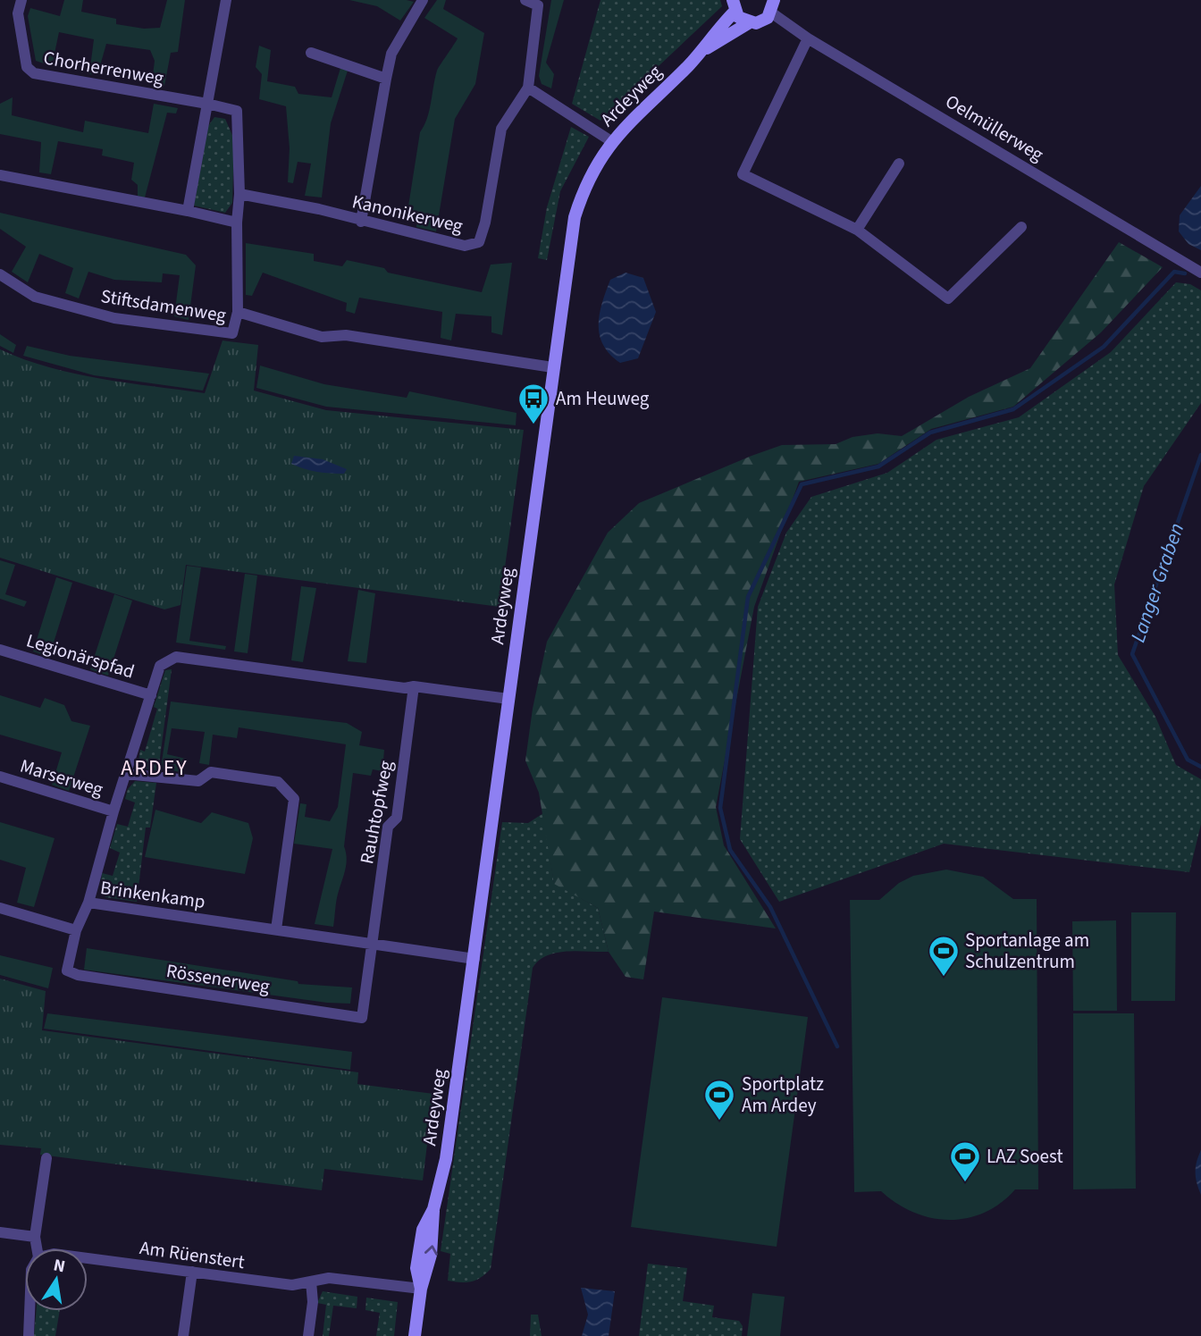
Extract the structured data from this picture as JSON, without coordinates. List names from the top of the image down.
{
  "streets": {
    "main road": ["Ardeyweg", "Oelmüllerweg"],
    "street": [
      "Chorherrenweg",
      "Kanonikerweg",
      "Stiftsdamenweg",
      "Legionärspfad",
      "Marserweg",
      "Rauhtopfweg",
      "Brinkenkamp",
      "Rössenerweg",
      "Am Rüenstert"
    ]
  },
  "crossings": [
    ["Ardeyweg", "Oelmüllerweg"],
    ["Ardeyweg", "Brinkenkamp"],
    ["Ardeyweg", "Am Rüenstert"],
    ["Legionärspfad", "Brinkenkamp"],
    ["Marserweg", "Brinkenkamp"],
    ["Rauhtopfweg", "Brinkenkamp"],
    ["Rauhtopfweg", "Rössenerweg"],
    ["Brinkenkamp", "Rössenerweg"]
  ],
  "districts": ["ARDEY"],
  "water": ["Langer Graben"],
  "places": {
    "bus stop": ["Am Heuweg"],
    "sports": ["Sportanlage am Schulzentrum", "Sportplatz Am Ardey", "LAZ Soest"]
  },
  "north": "top"
}
